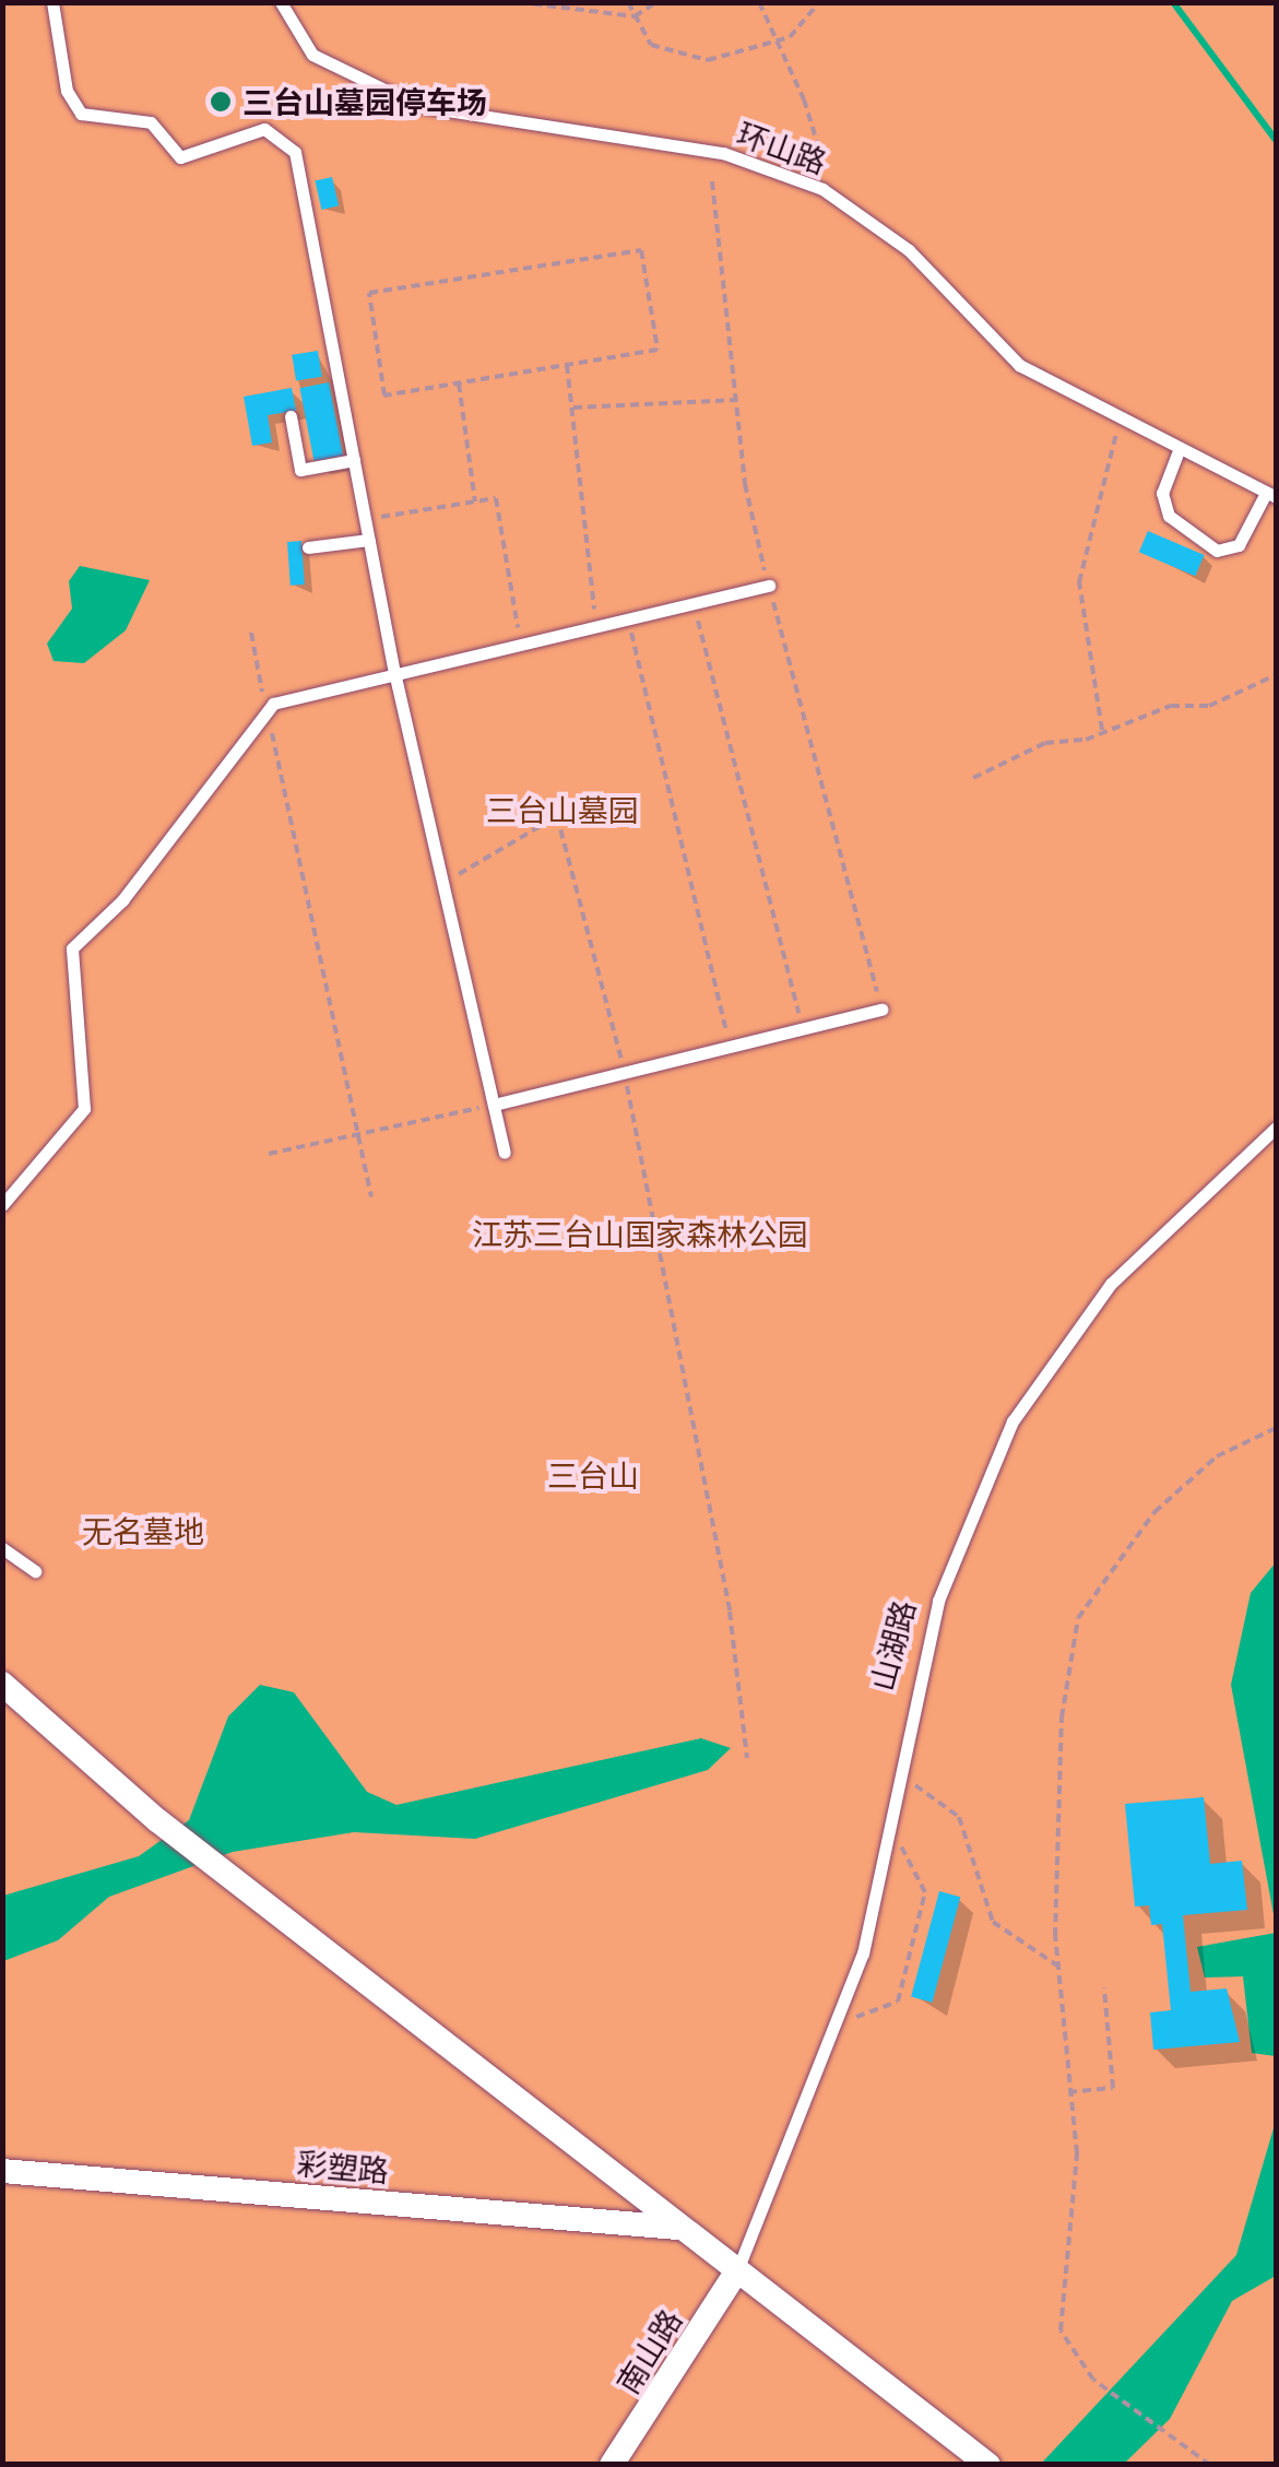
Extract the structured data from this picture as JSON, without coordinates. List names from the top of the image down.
{
  "streets": {
    "street": ["彩塑路", "南山路"],
    "lane": ["环山路", "山湖路"]
  },
  "crossings": [
    ["山湖路", "南山路"]
  ],
  "parks": [
    "三台山墓园",
    "江苏三台山国家森林公园",
    "三台山",
    "无名墓地"
  ],
  "places": ["三台山墓园停车场"]
}
